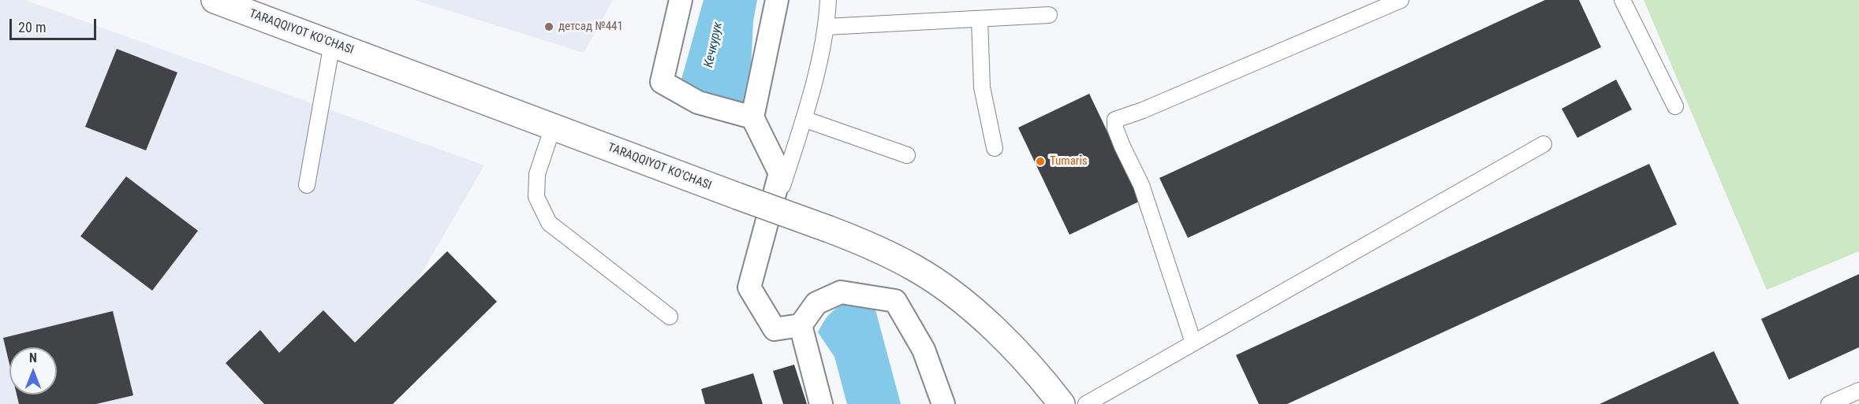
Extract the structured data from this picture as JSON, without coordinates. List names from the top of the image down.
{
  "streets": {
    "street": ["TARAQQIYOT KO'CHASI"]
  },
  "water": ["Кечкурук"],
  "places": ["детсад №441", "Tumaris"],
  "scale_bar": "20 m",
  "north": "top"
}
